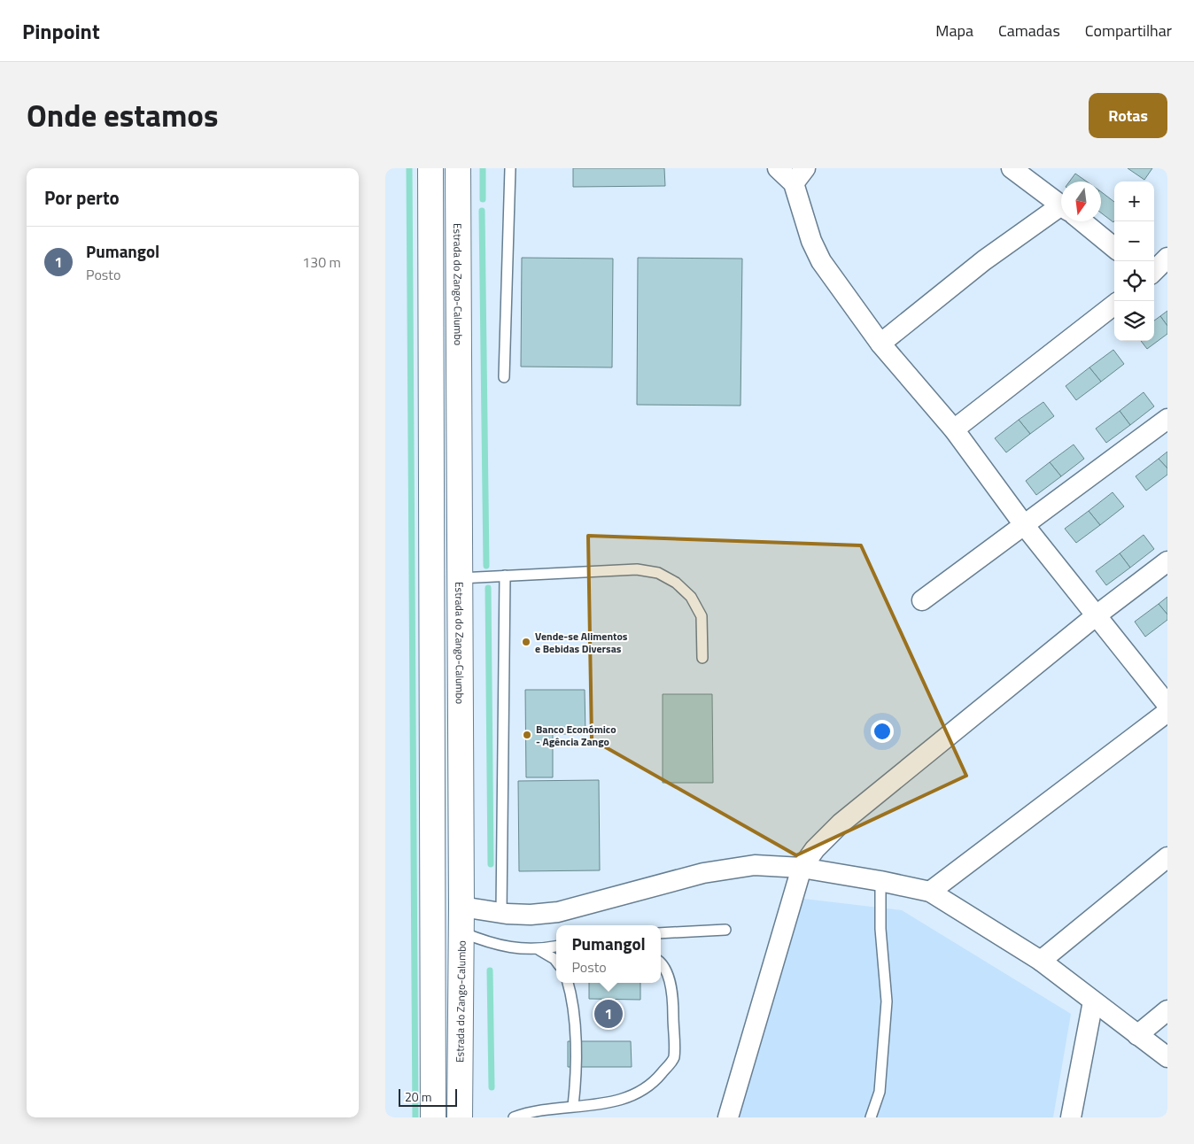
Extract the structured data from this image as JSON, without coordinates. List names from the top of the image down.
{
  "streets": {
    "main road": ["Estrada do Zango-Calumbo"]
  },
  "places": ["Vende-se Alimentos e Bebidas Diversas", "Banco Económico - Agência Zango"],
  "scale_bar": "20 m",
  "north": "bottom",
  "page": {
    "header": "Pinpoint",
    "nav": ["Mapa", "Camadas", "Compartilhar"],
    "title": "Onde estamos",
    "buttons": "Rotas",
    "heading": "Por perto",
    "map_buttons": ["+", "−"],
    "list": [
      {
        "mark": "1",
        "name": "Pumangol",
        "note": "Posto",
        "value": "130 m"
      }
    ],
    "popup": ["Pumangol", "Posto"],
    "pins": "1",
    "scale": "20 m"
  }
}
